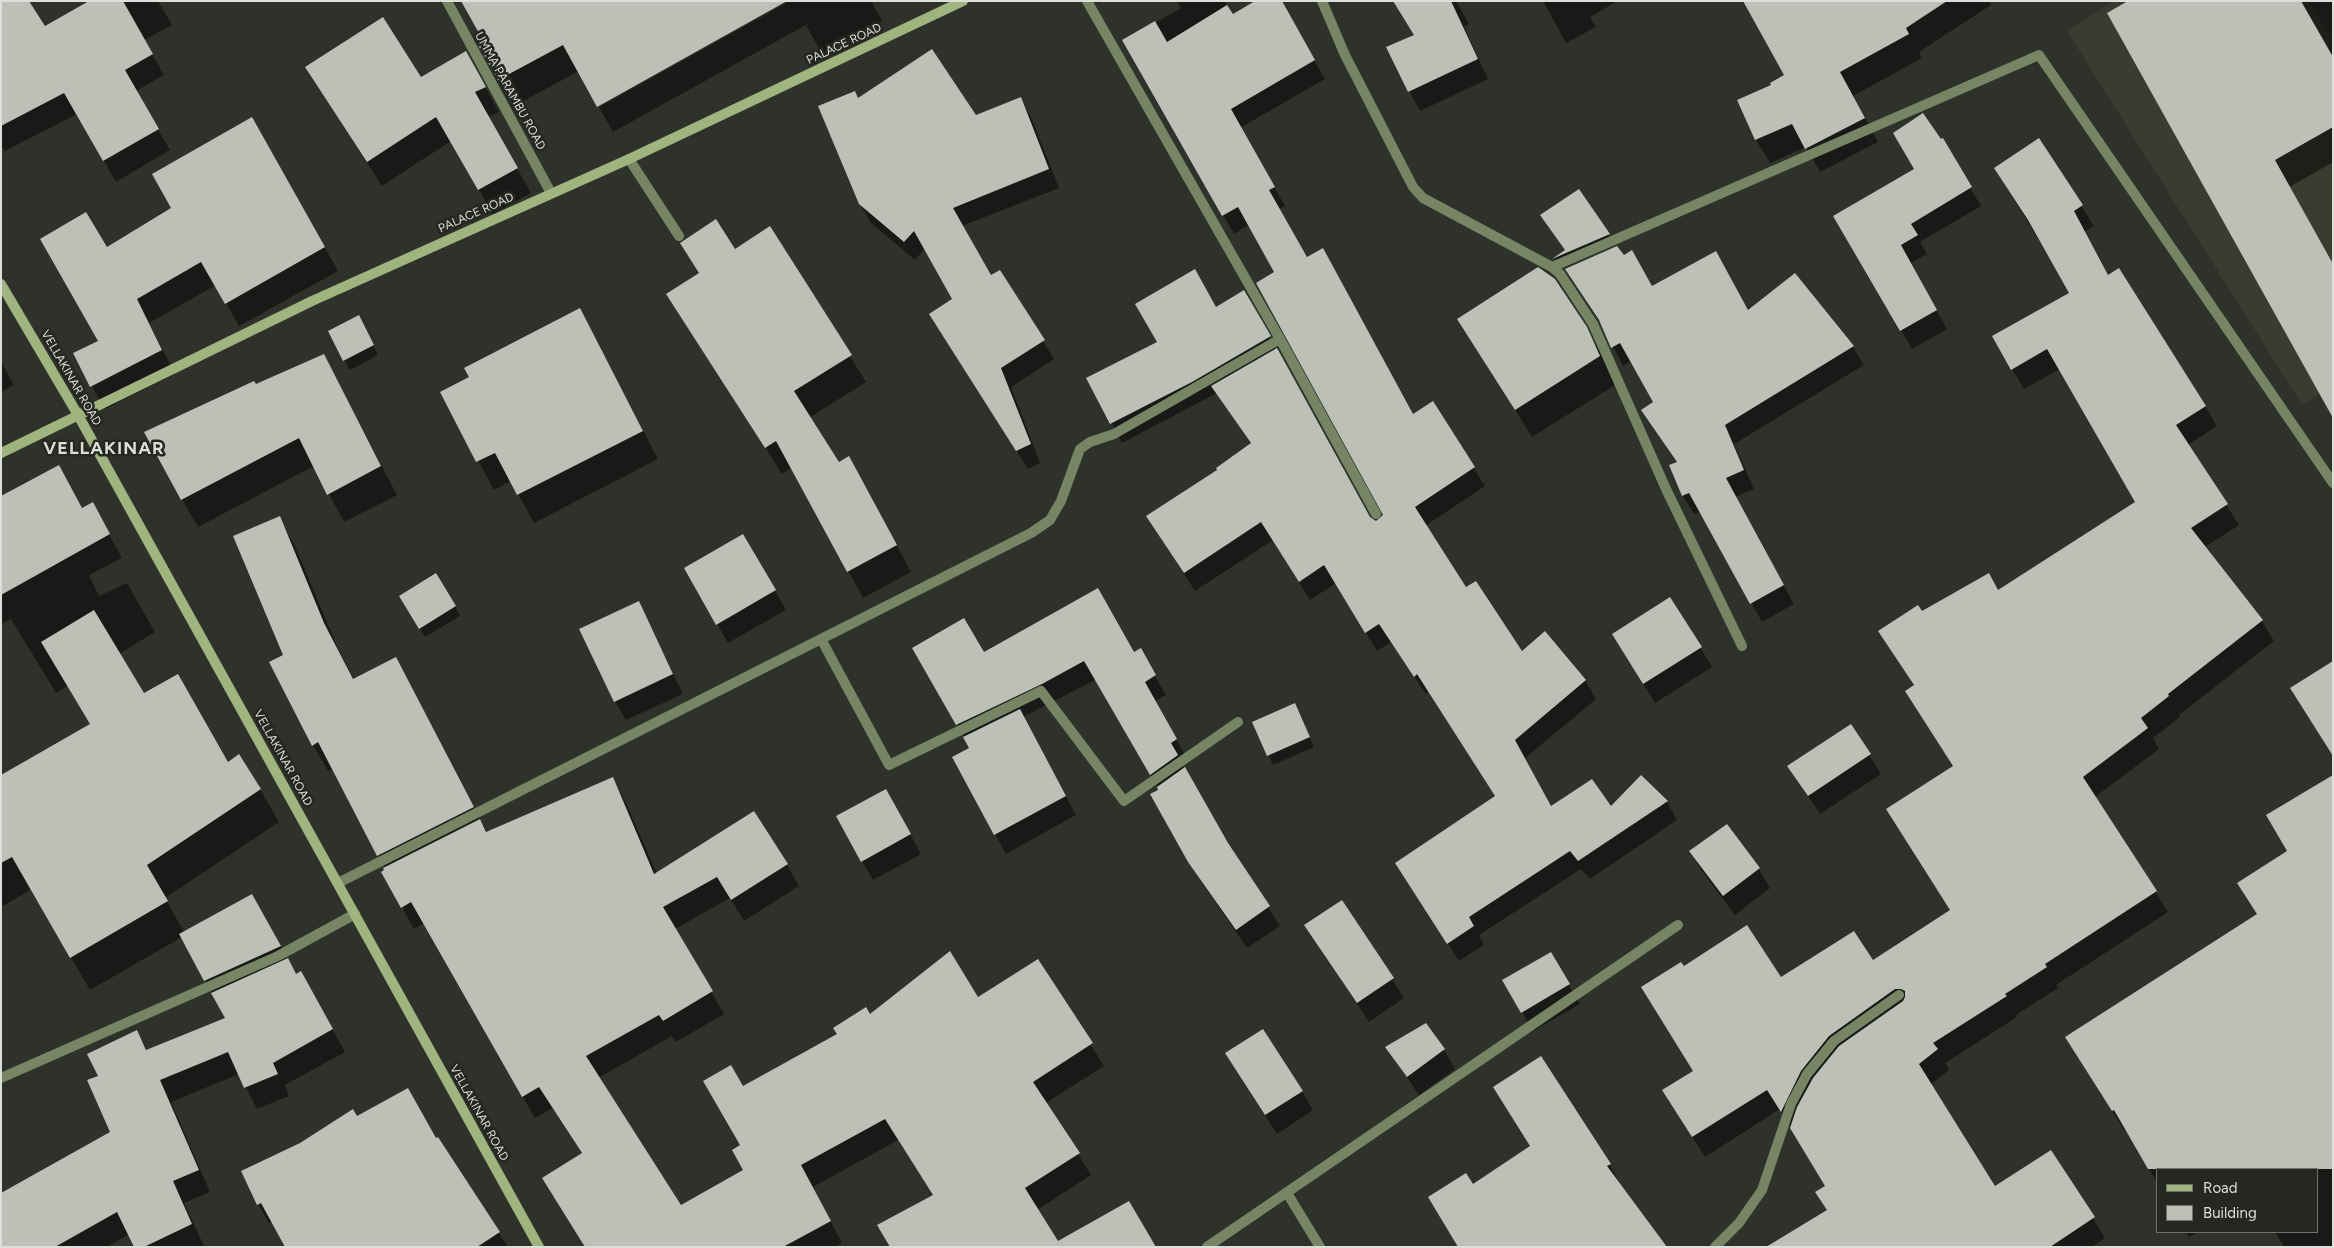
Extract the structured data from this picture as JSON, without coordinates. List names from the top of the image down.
{
  "streets": {
    "main road": ["PALACE ROAD", "VELLAKINAR ROAD"],
    "street": ["UMMA PARAMBU ROAD"]
  },
  "crossings": [
    ["PALACE ROAD", "UMMA PARAMBU ROAD"],
    ["PALACE ROAD", "VELLAKINAR ROAD"]
  ],
  "districts": ["VELLAKINAR"],
  "legend": ["Road", "Building"]
}
